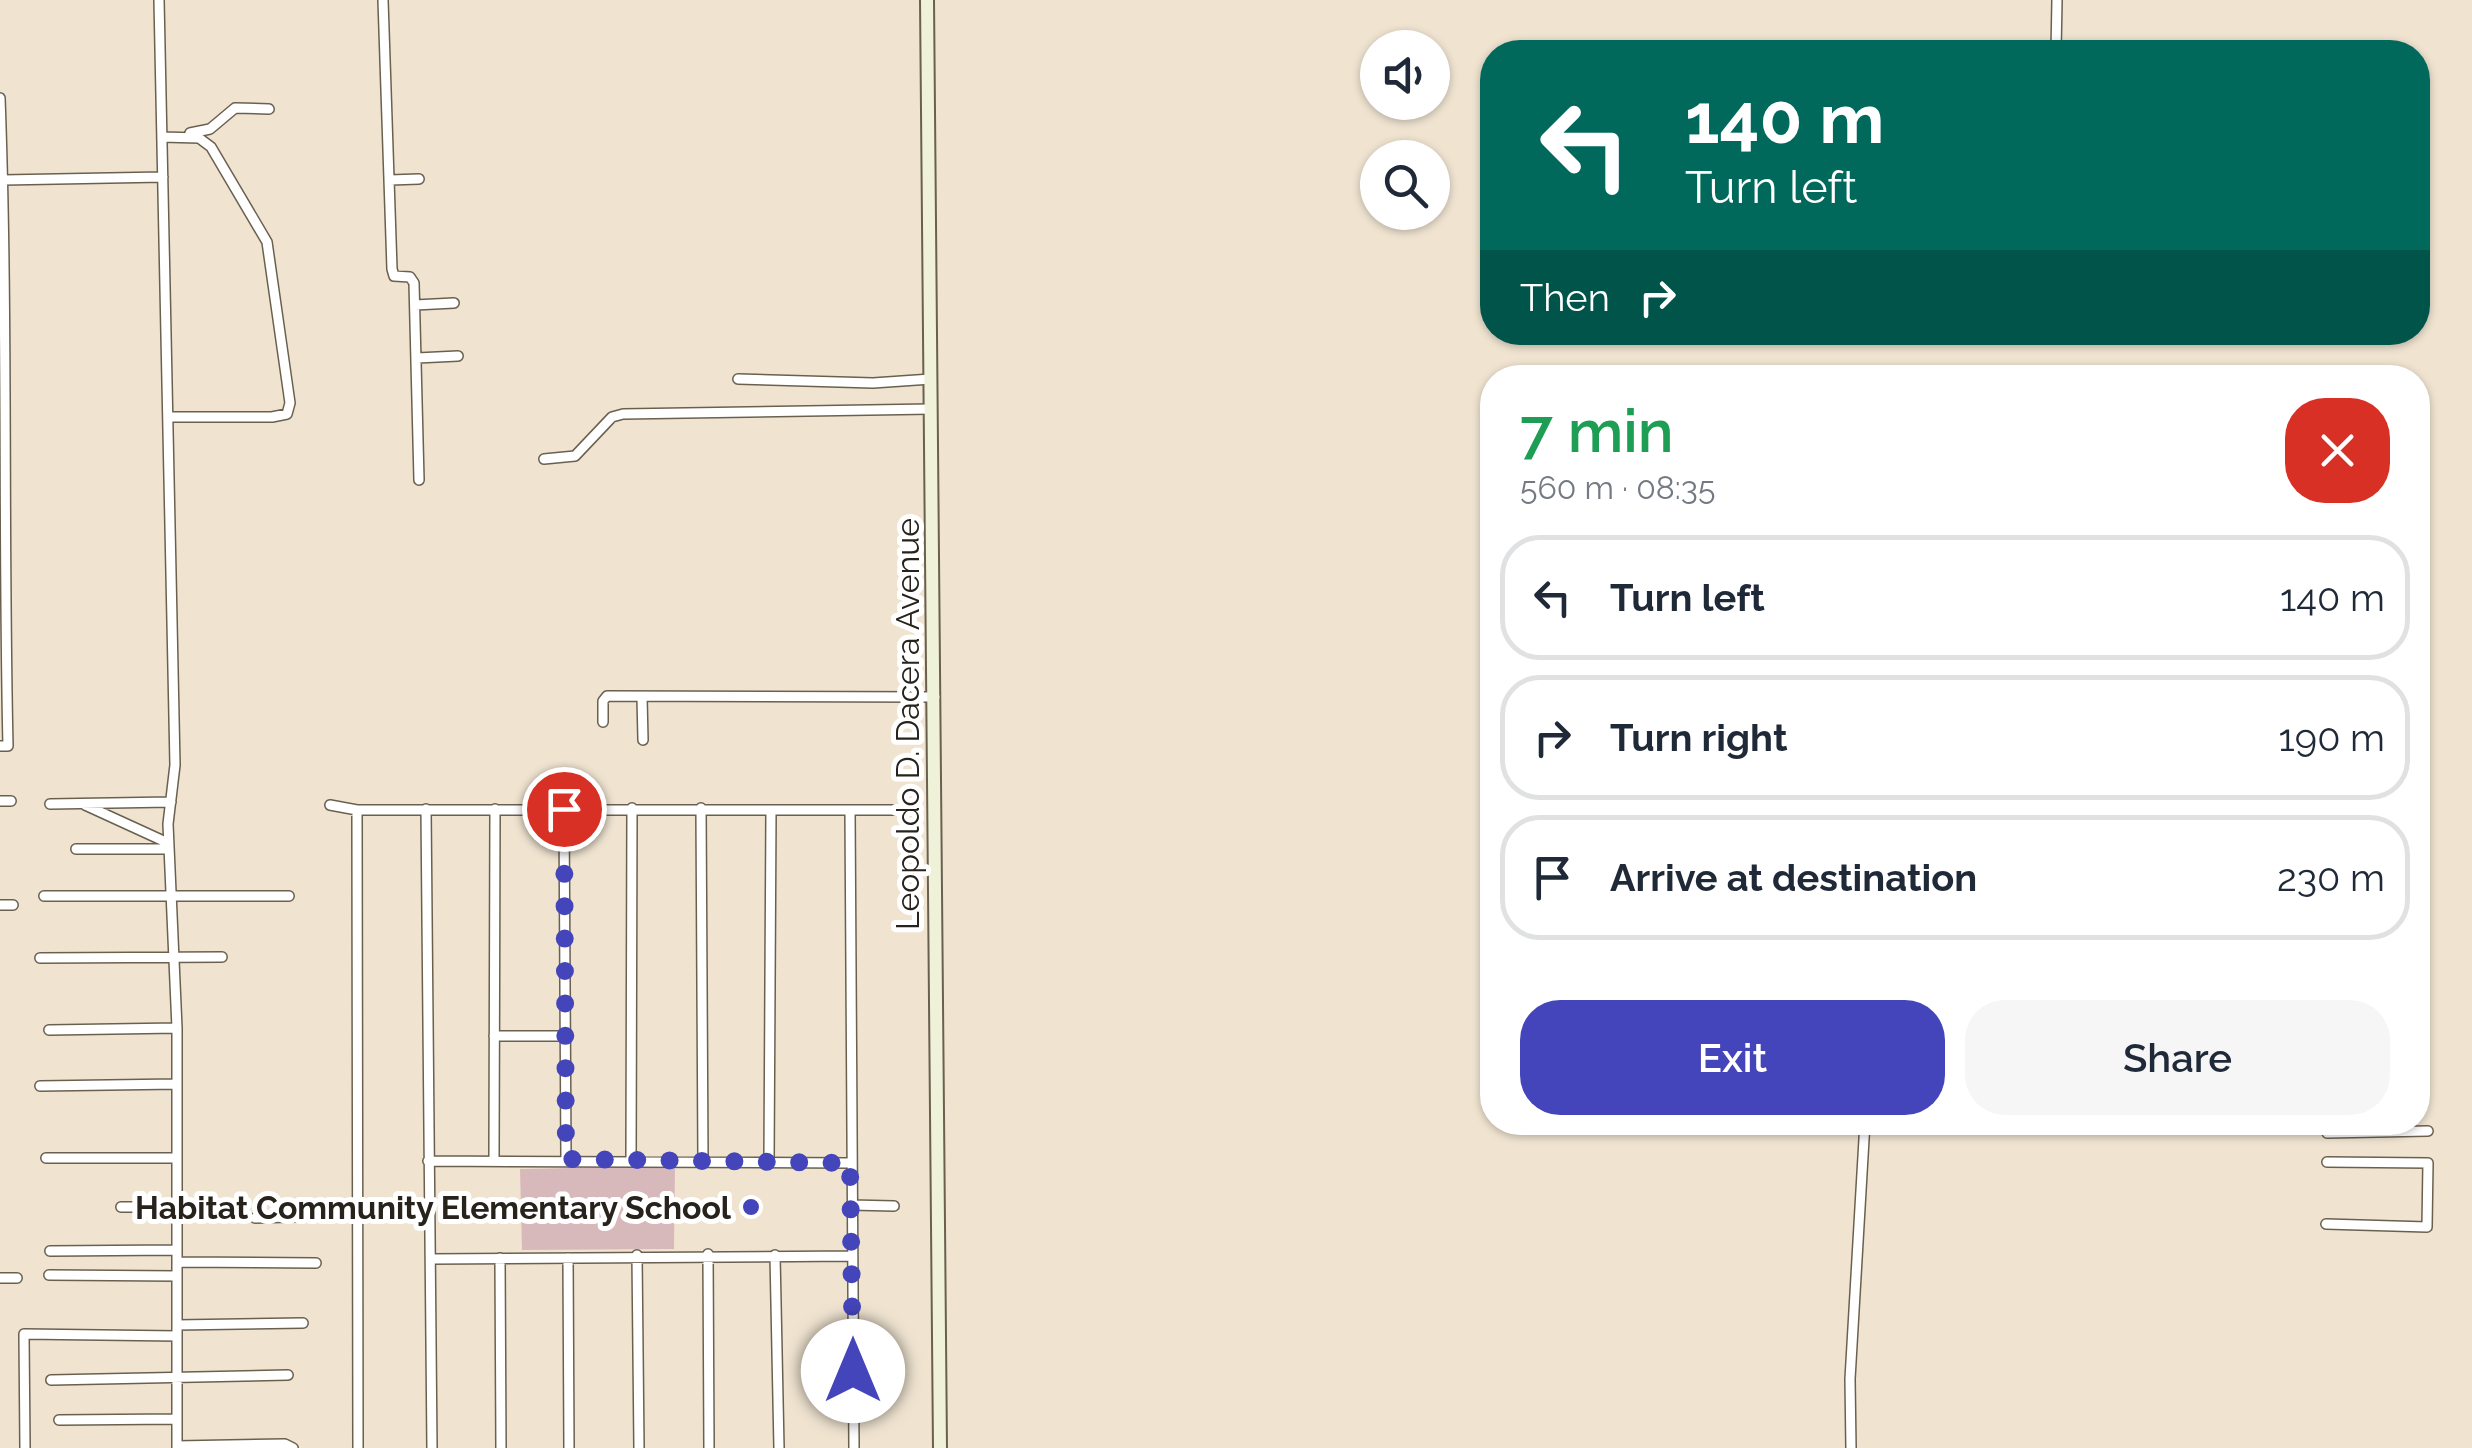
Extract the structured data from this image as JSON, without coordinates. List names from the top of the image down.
{
  "streets": {
    "main road": ["Leopoldo D. Dacera Avenue"]
  },
  "places": ["Habitat Community Elementary School"],
  "page": {
    "turn": ["140 m", "Turn left"],
    "then": "Then",
    "heading": ["7 min", "560 m · 08:35"],
    "list": [
      {
        "name": "Turn left",
        "value": "140 m"
      },
      {
        "name": "Turn right",
        "value": "190 m"
      },
      {
        "name": "Arrive at destination",
        "value": "230 m"
      }
    ],
    "buttons": ["Exit", "Share"]
  }
}
